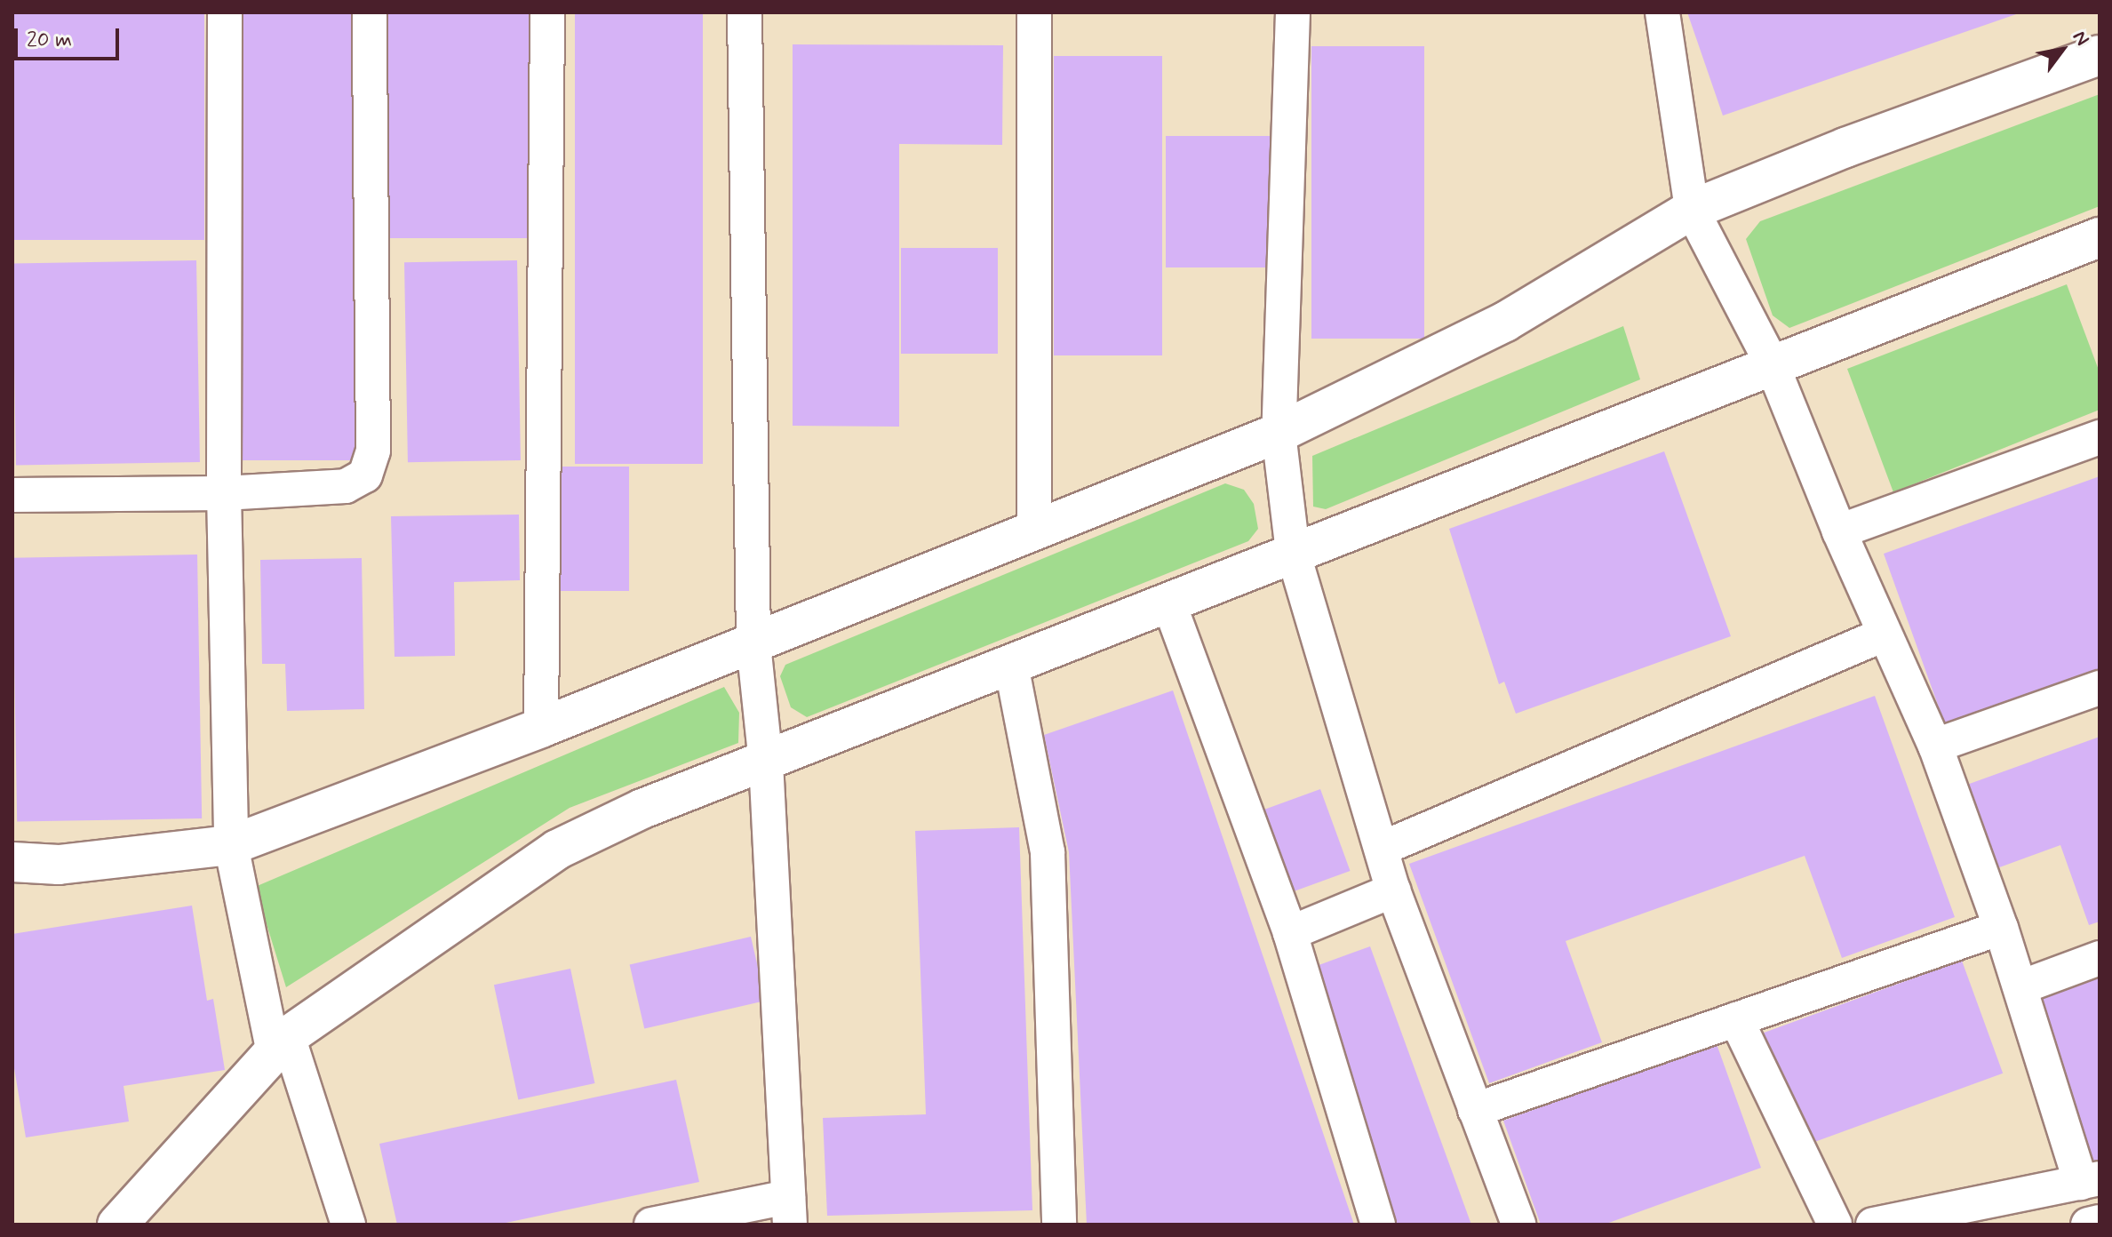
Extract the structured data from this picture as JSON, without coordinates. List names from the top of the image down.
{
  "scale_bar": "20 m",
  "north": "top right"
}
